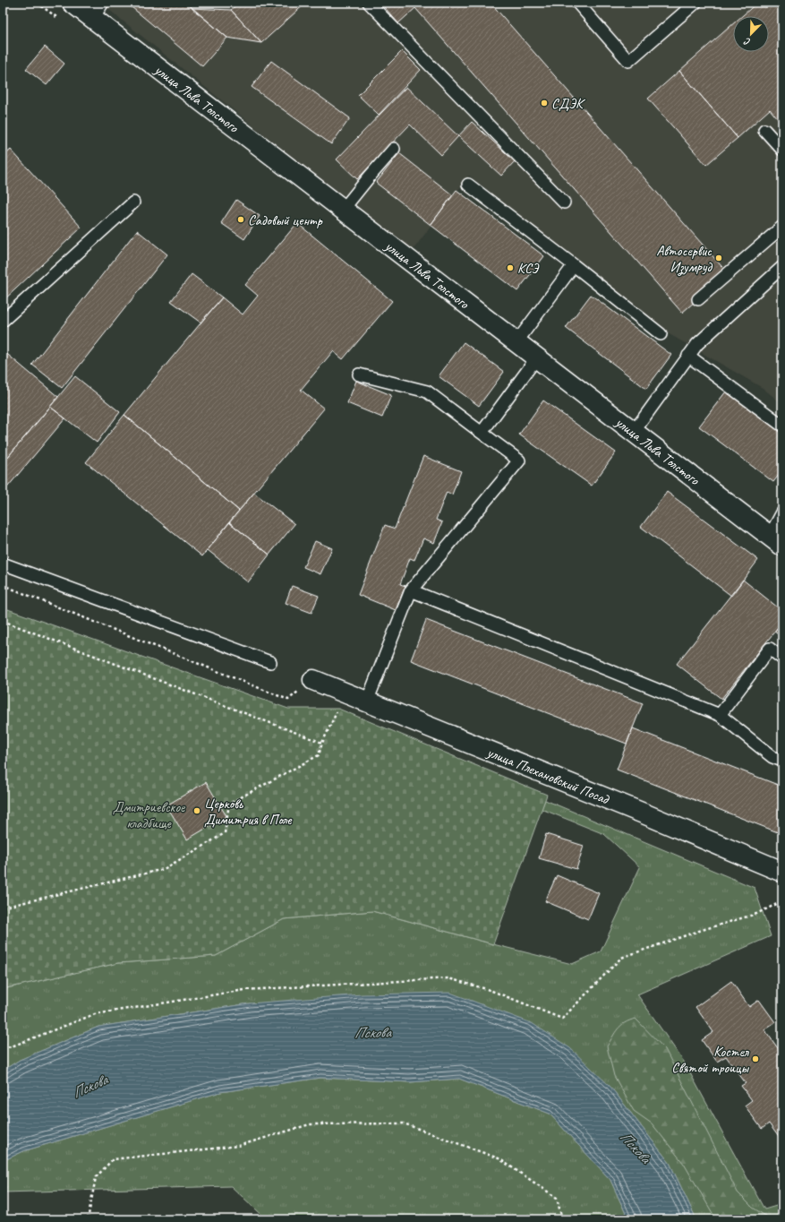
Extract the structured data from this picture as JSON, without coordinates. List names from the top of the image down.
{
  "streets": {
    "street": ["улица Льва Толстого", "улица Плехановский Посад"]
  },
  "water": ["Пскова"],
  "parks": ["Дмитриевское кладбище"],
  "places": [
    "СДЭК",
    "Садовый центр",
    "Автосервис Изумруд",
    "КСЭ",
    "Церковь Димитрия в Поле",
    "Костел Святой троицы"
  ],
  "north": "bottom left"
}
